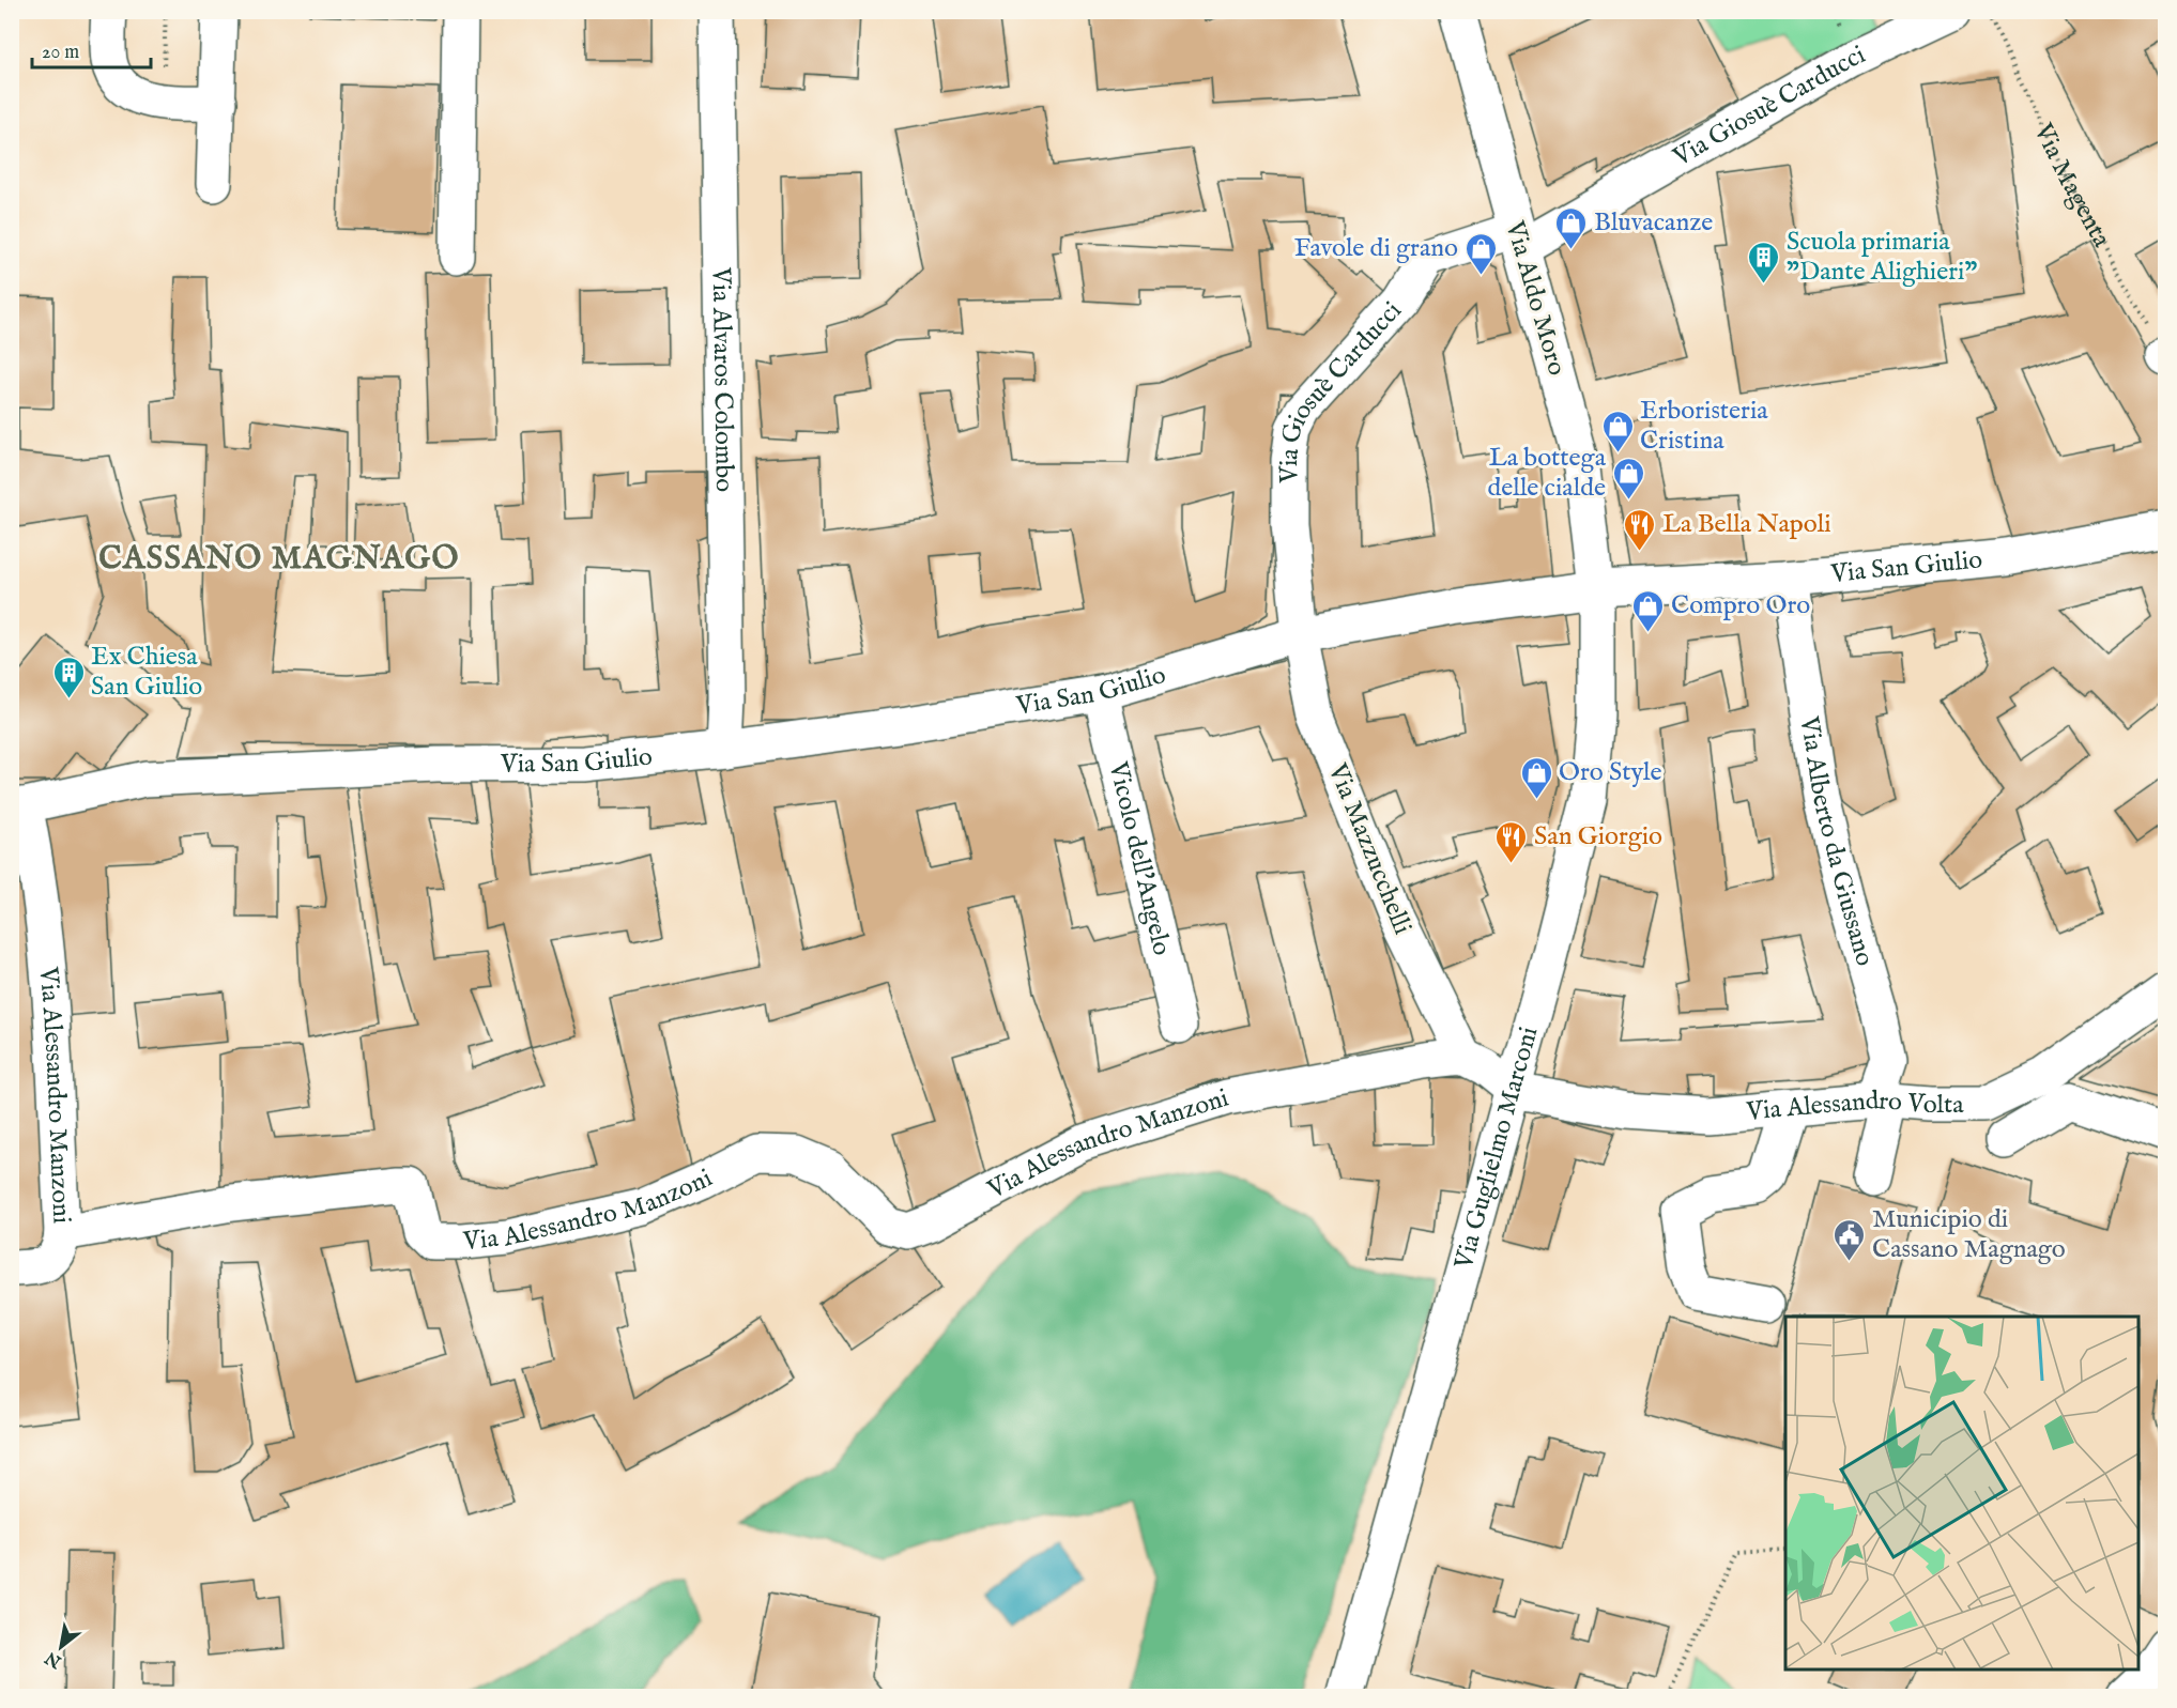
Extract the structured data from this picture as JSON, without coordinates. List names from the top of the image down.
{
  "streets": {
    "street": [
      "Via Giosuè Carducci",
      "Via Aldo Moro",
      "Via Alvaros Colombo",
      "Via San Giulio",
      "Via Alberto da Giussano",
      "Via Mazzucchelli",
      "Vicolo dell'Angelo",
      "Via Alessandro Manzoni",
      "Via Alessandro Volta",
      "Via Guglielmo Marconi"
    ],
    "path": ["Via Magenta"]
  },
  "crossings": [
    ["Via Giosuè Carducci", "Via Aldo Moro"],
    ["Via Giosuè Carducci", "Via San Giulio"],
    ["Via Giosuè Carducci", "Via Mazzucchelli"],
    ["Via Aldo Moro", "Via San Giulio"],
    ["Via Aldo Moro", "Via Guglielmo Marconi"],
    ["Via Alvaros Colombo", "Via San Giulio"],
    ["Via San Giulio", "Via Alberto da Giussano"],
    ["Via San Giulio", "Via Mazzucchelli"],
    ["Via San Giulio", "Vicolo dell'Angelo"],
    ["Via San Giulio", "Via Alessandro Manzoni"],
    ["Via San Giulio", "Via Guglielmo Marconi"],
    ["Via Alberto da Giussano", "Via Alessandro Volta"],
    ["Via Mazzucchelli", "Via Alessandro Manzoni"],
    ["Via Alessandro Volta", "Via Guglielmo Marconi"]
  ],
  "districts": ["CASSANO MAGNAGO"],
  "places": {
    "shop": [
      "Bluvacanze",
      "Favole di grano",
      "Erboristeria Cristina",
      "La bottega delle cialde",
      "Compro Oro",
      "Oro Style"
    ],
    "building": ["Scuola primaria \"Dante Alighieri\"", "Ex Chiesa San Giulio"],
    "restaurant": ["La Bella Napoli", "San Giorgio"],
    "public building": ["Municipio di Cassano Magnago"]
  },
  "scale_bar": "20 m",
  "north": "bottom left"
}
